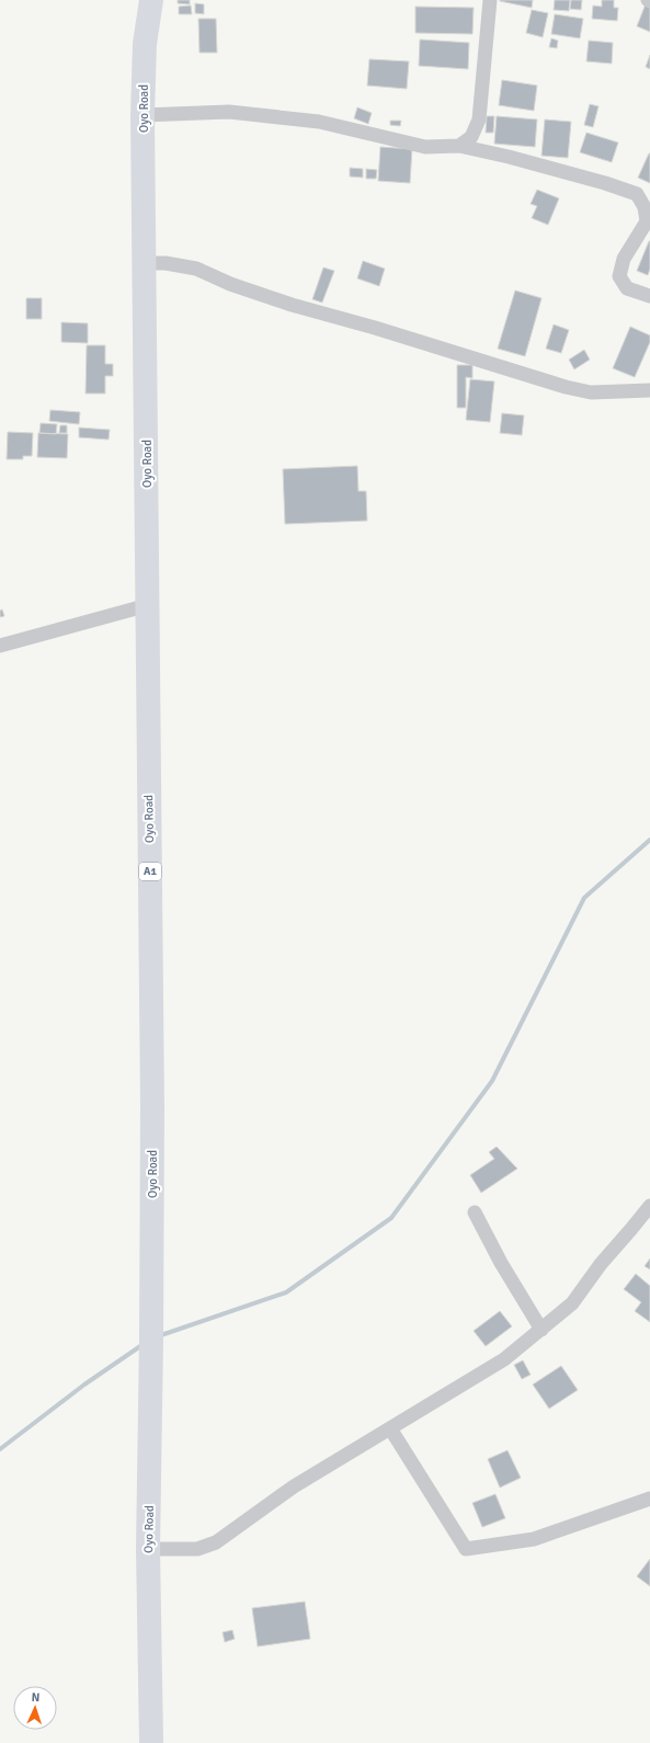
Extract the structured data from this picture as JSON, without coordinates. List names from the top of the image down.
{
  "streets": {
    "highway": ["Oyo Road", "A1"]
  },
  "north": "top"
}
